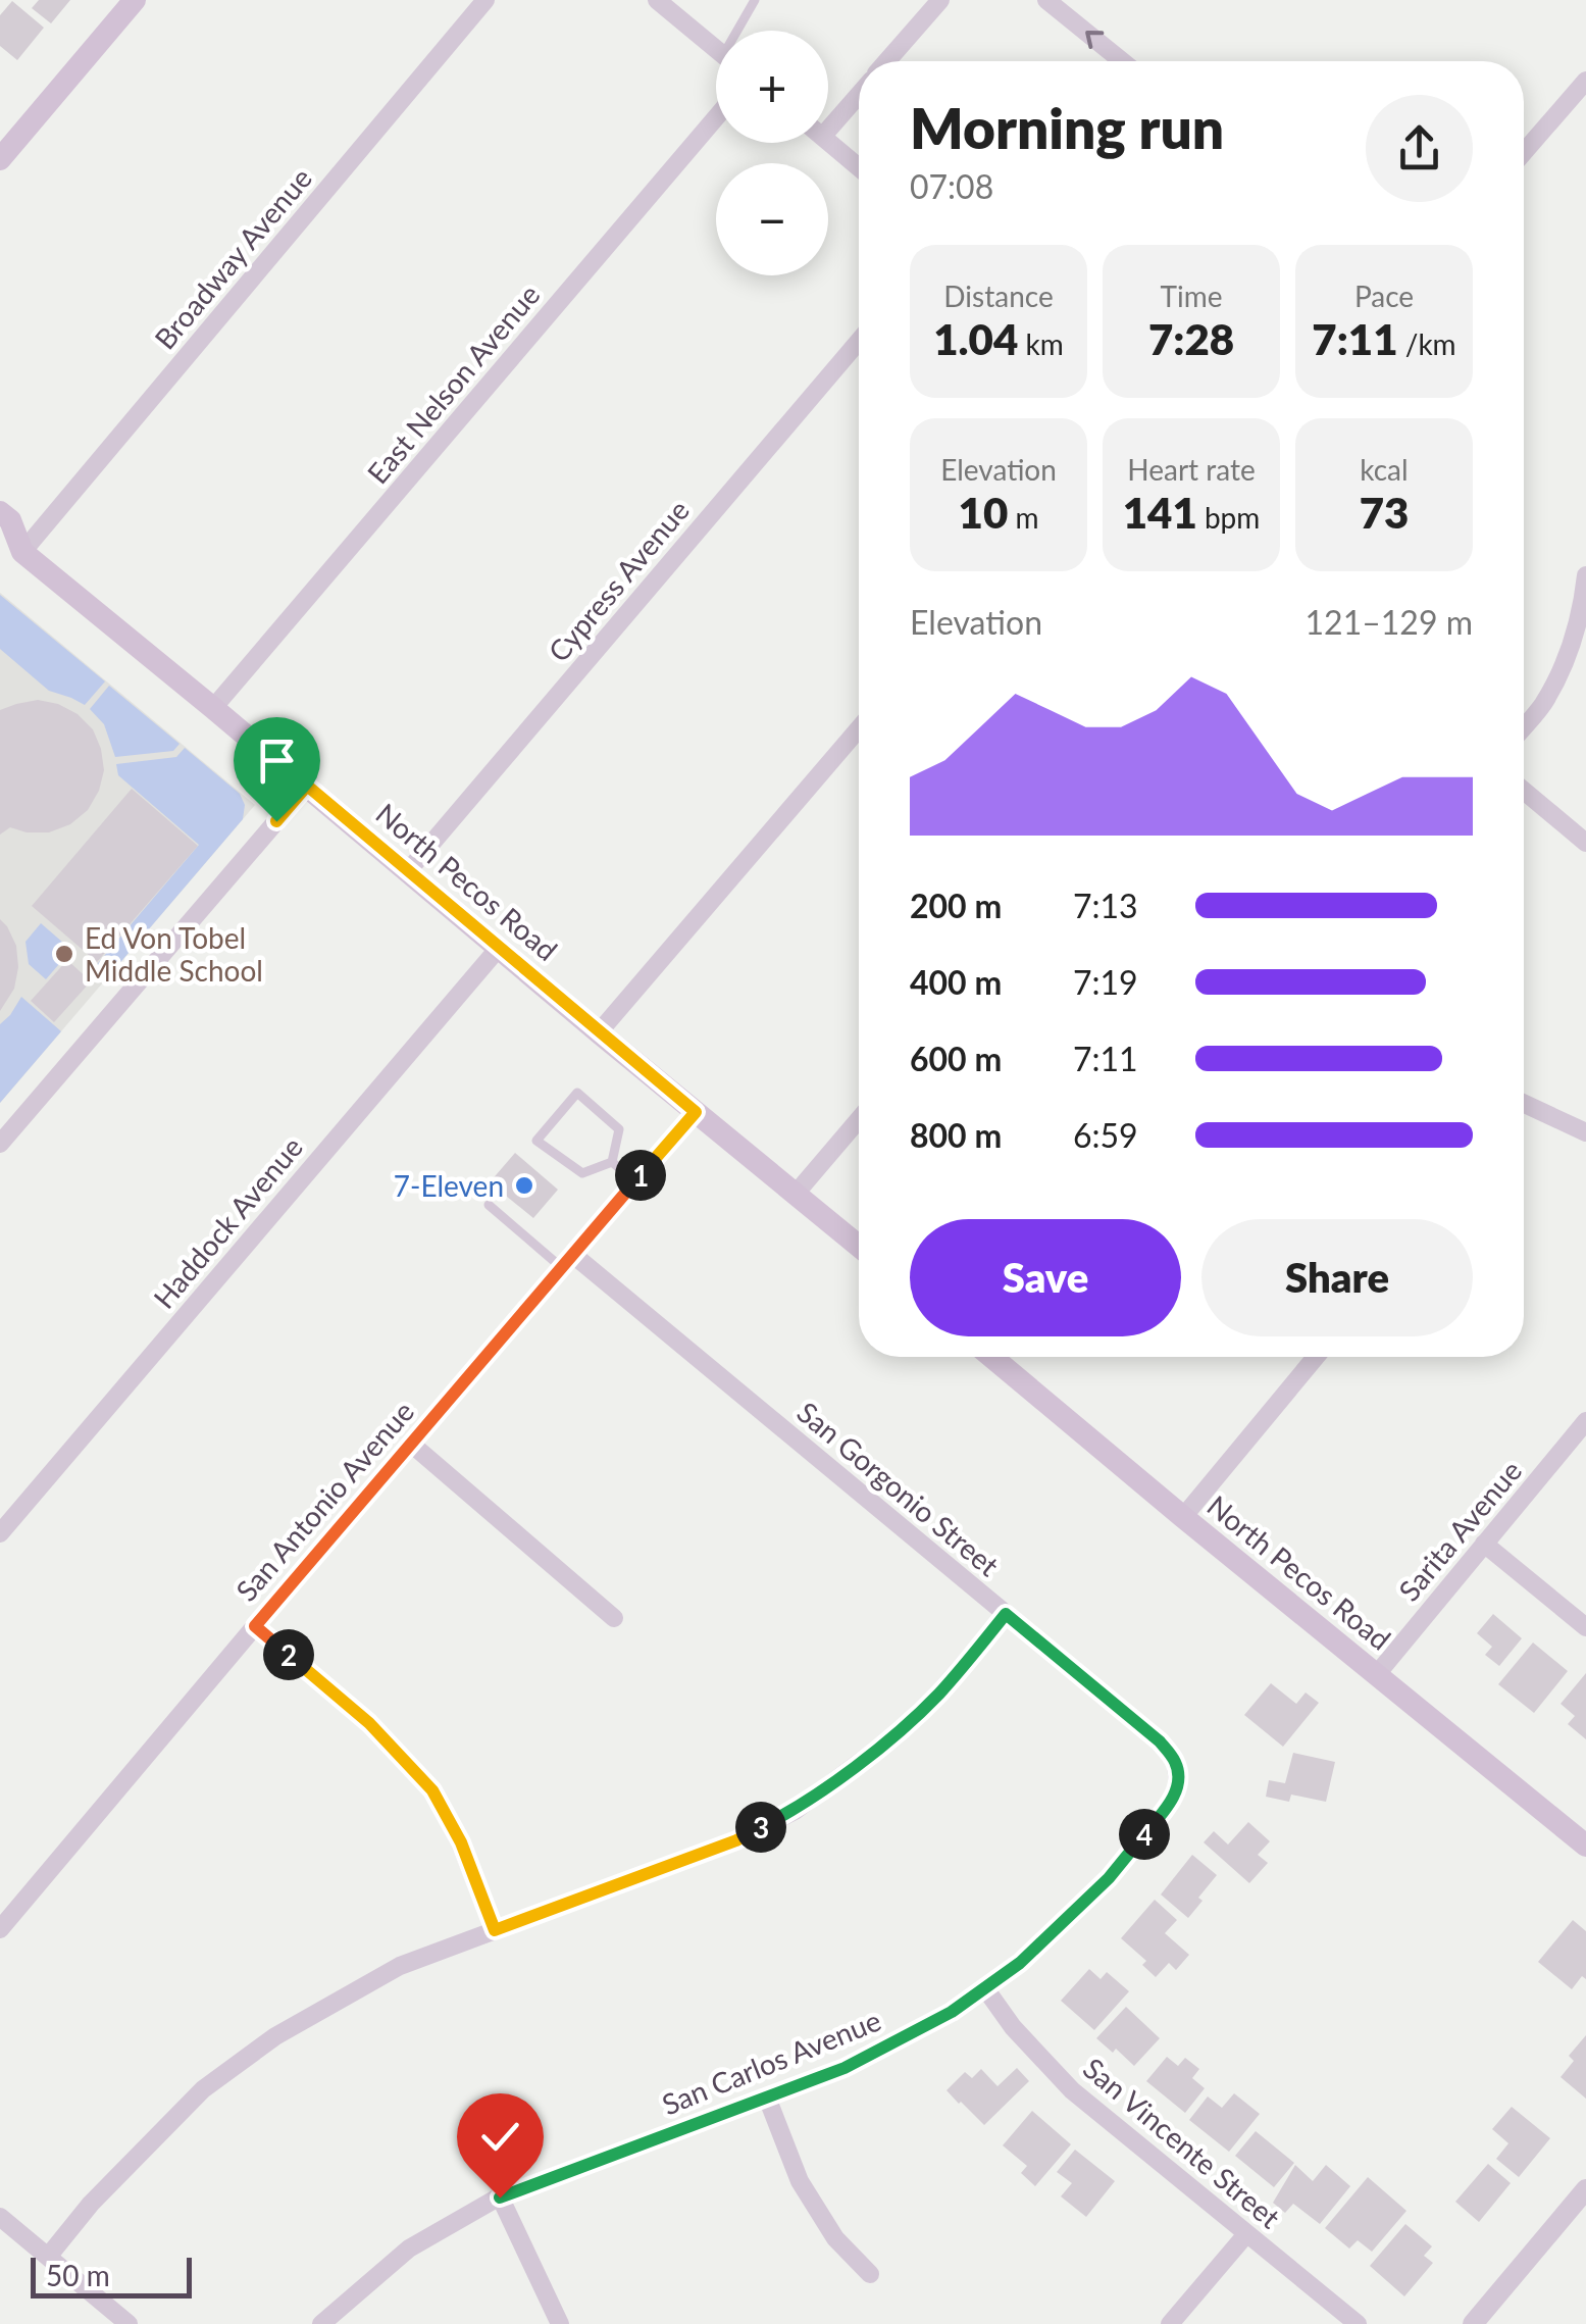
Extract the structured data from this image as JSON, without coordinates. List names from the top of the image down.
{
  "streets": {
    "main road": ["North Pecos Road"],
    "street": [
      "Broadway Avenue",
      "East Nelson Avenue",
      "Cypress Avenue",
      "Haddock Avenue",
      "San Gorgonio Street",
      "San Antonio Avenue",
      "Sarita Avenue",
      "San Carlos Avenue",
      "San Vincente Street"
    ]
  },
  "crossings": [
    ["Broadway Avenue", "North Pecos Road"],
    ["East Nelson Avenue", "North Pecos Road"],
    ["Cypress Avenue", "North Pecos Road"],
    ["North Pecos Road", "Haddock Avenue"],
    ["North Pecos Road", "San Antonio Avenue"],
    ["North Pecos Road", "Sarita Avenue"],
    ["San Gorgonio Street", "San Antonio Avenue"],
    ["San Gorgonio Street", "San Carlos Avenue"],
    ["San Carlos Avenue", "San Vincente Street"]
  ],
  "places": ["Ed Von Tobel Middle School", "7-Eleven"],
  "scale_bar": "50 m",
  "page": {
    "map_buttons": ["+", "−"],
    "heading": ["Morning run", "07:08"],
    "stats": [
      ["Distance", "1.04 km"],
      ["Time", "7:28"],
      ["Pace", "7:11 /km"],
      ["Elevation", "10 m"],
      ["Heart rate", "141 bpm"],
      ["kcal", "73"]
    ],
    "chart": ["Elevation", "121–129 m"],
    "list": [
      {
        "name": "200 m",
        "note": "7:13"
      },
      {
        "name": "400 m",
        "note": "7:19"
      },
      {
        "name": "600 m",
        "note": "7:11"
      },
      {
        "name": "800 m",
        "note": "6:59"
      }
    ],
    "pins": [
      "1",
      "2",
      "3",
      "4"
    ],
    "buttons": ["Save", "Share"],
    "scale": "50 m"
  }
}
